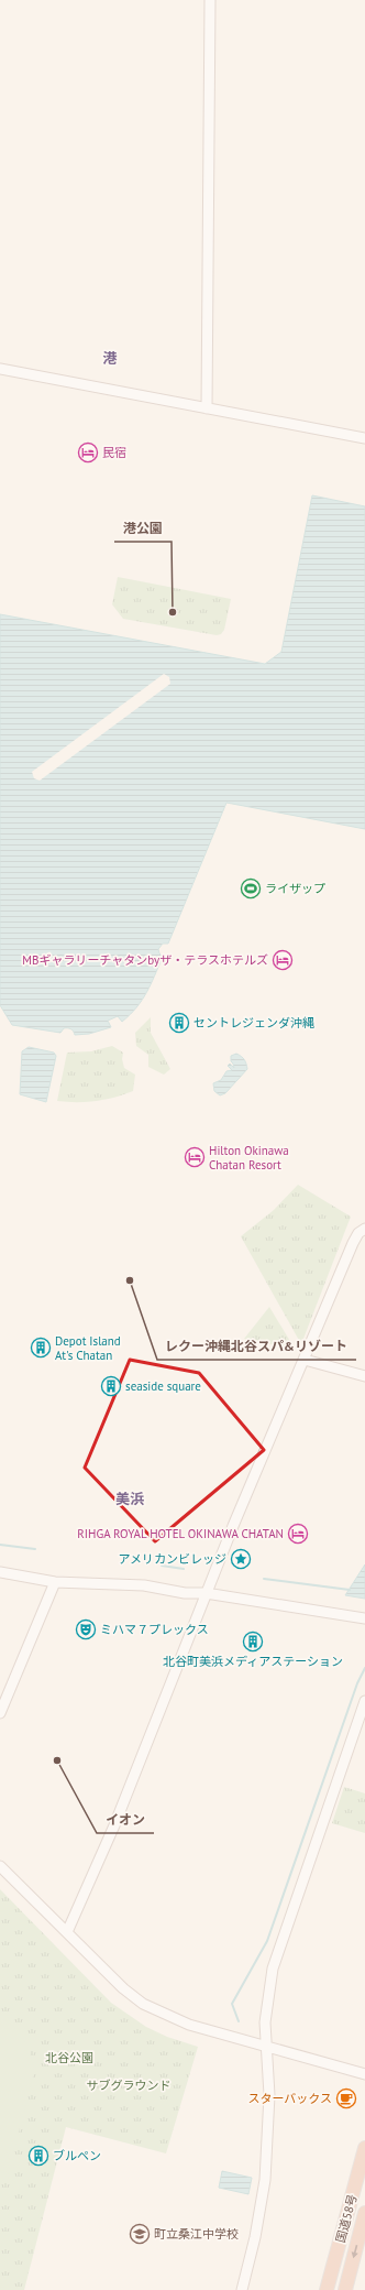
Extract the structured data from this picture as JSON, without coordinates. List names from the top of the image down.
{
  "streets": {
    "highway": ["国道58号"]
  },
  "districts": ["港", "美浜"],
  "parks": ["北谷公園", "サブグラウンド"],
  "places": {
    "hotel": [
      "民宿",
      "MBギャラリーチャタンbyザ・テラスホテルズ",
      "Hilton Okinawa Chatan Resort",
      "RIHGA ROYAL HOTEL OKINAWA CHATAN"
    ],
    "other": ["港公園", "レクー沖縄北谷スパ&リゾート", "イオン"],
    "sports": ["ライザップ"],
    "building": [
      "セントレジェンダ沖縄",
      "Depot Island At's Chatan",
      "seaside square",
      "北谷町美浜メディアステーション",
      "ブルペン"
    ],
    "place": ["アメリカンビレッジ"],
    "theatre": ["ミハマ７プレックス"],
    "cafe": ["スターバックス"],
    "school or university": ["町立桑江中学校"]
  }
}
